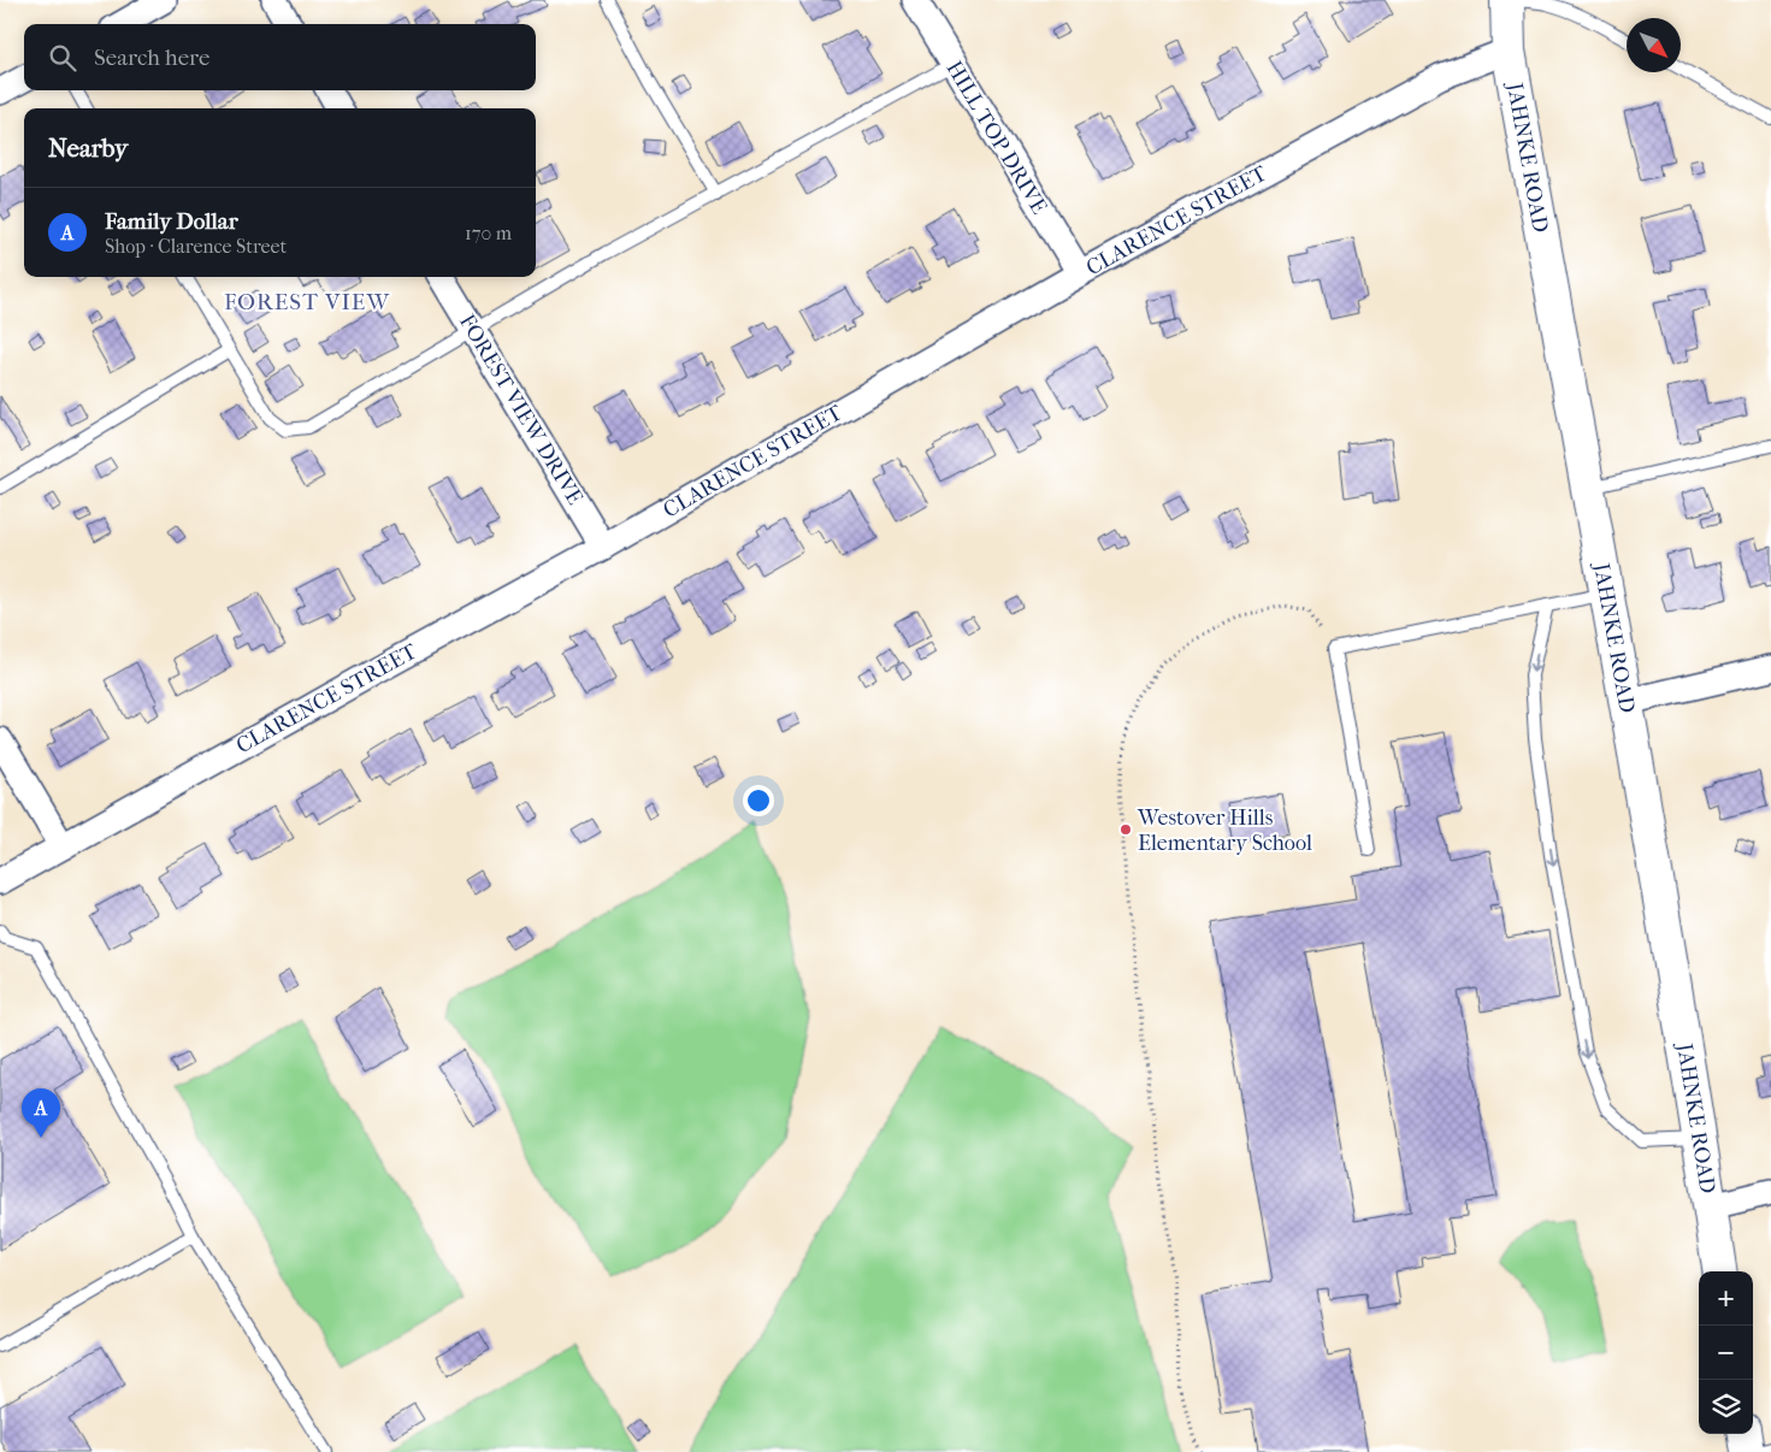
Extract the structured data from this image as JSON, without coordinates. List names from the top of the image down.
{
  "streets": {
    "main road": ["JAHNKE ROAD"],
    "street": ["HILL TOP DRIVE", "CLARENCE STREET", "FOREST VIEW DRIVE"]
  },
  "crossings": [
    ["HILL TOP DRIVE", "CLARENCE STREET"],
    ["JAHNKE ROAD", "CLARENCE STREET"],
    ["CLARENCE STREET", "FOREST VIEW DRIVE"]
  ],
  "districts": ["FOREST VIEW"],
  "places": ["Westover Hills Elementary School"],
  "north": "bottom right",
  "page": {
    "search": "Search here",
    "heading": "Nearby",
    "list": [
      {
        "mark": "A",
        "name": "Family Dollar",
        "note": "Shop · Clarence Street",
        "value": "170 m"
      }
    ],
    "pins": "A",
    "map_buttons": ["+", "−"]
  }
}
